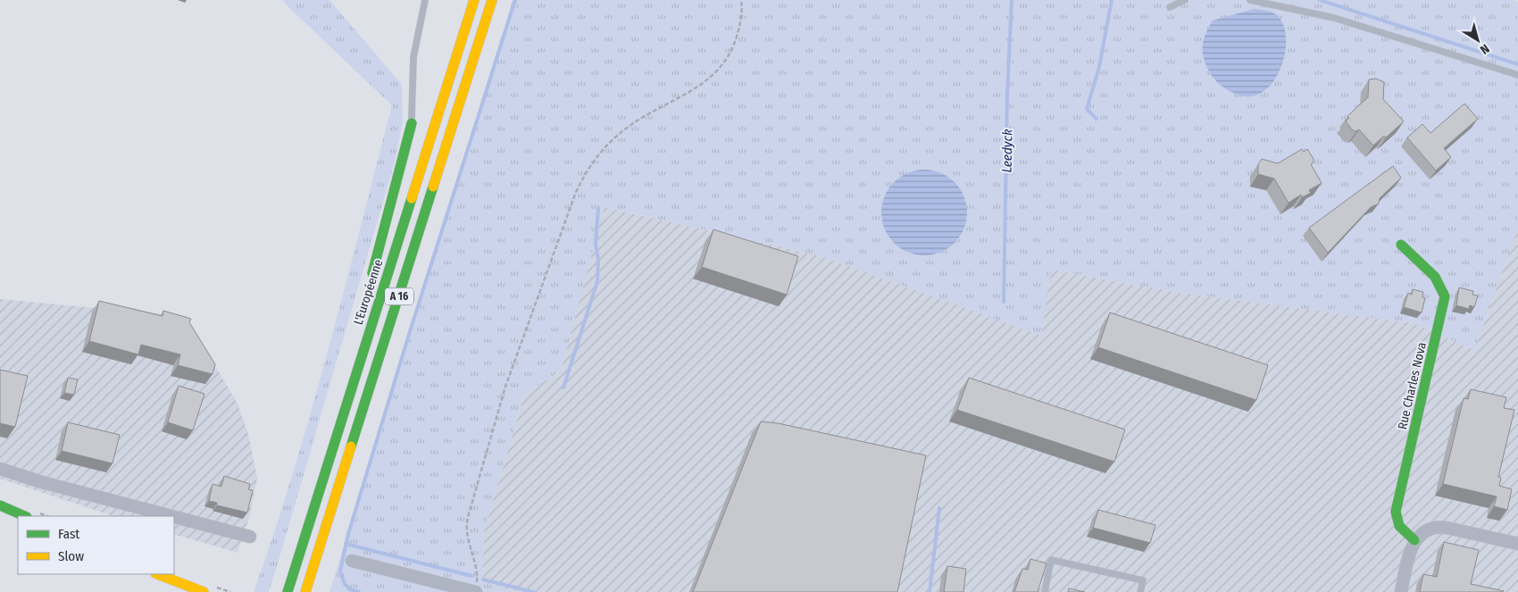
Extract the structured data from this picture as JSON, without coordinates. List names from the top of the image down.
{
  "streets": {
    "main road": ["L'Européenne", "A 16", "Rue Charles Nova"]
  },
  "water": ["Leedyck"],
  "legend": ["Fast", "Slow"],
  "north": "bottom right"
}
